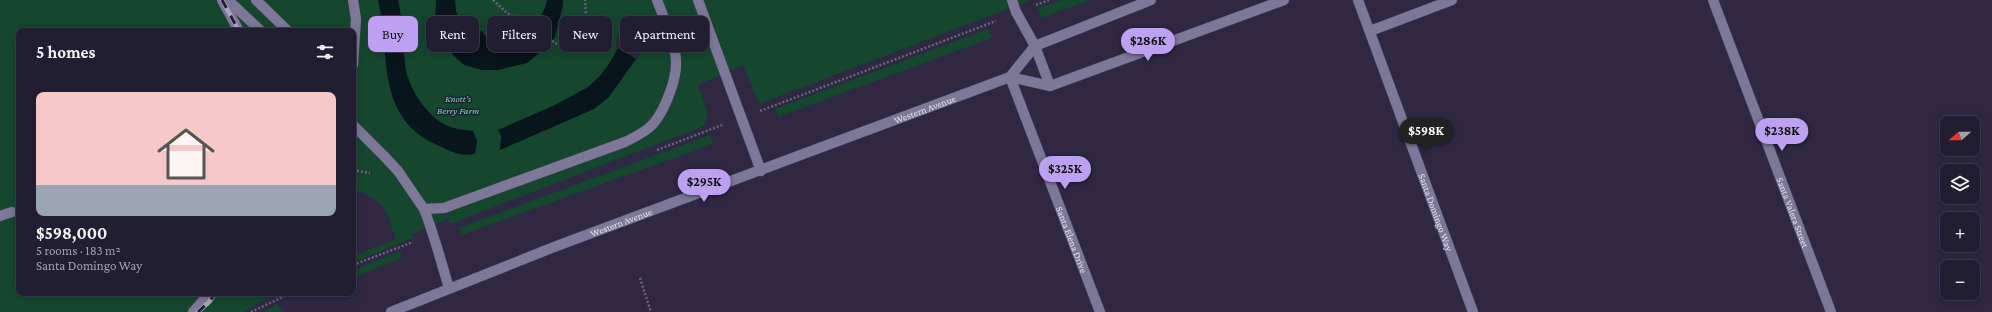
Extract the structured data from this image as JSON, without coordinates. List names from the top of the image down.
{
  "streets": {
    "street": [
      "Western Avenue",
      "Santa Domingo Way",
      "Santa Valera Street",
      "Santa Elena Drive"
    ]
  },
  "crossings": [
    ["Western Avenue", "Santa Elena Drive"]
  ],
  "parks": ["Knott's Berry Farm"],
  "north": "left",
  "page": {
    "chip": [
      "Buy",
      "Rent",
      "Filters",
      "New",
      "Apartment"
    ],
    "price": [
      "$286K",
      "$598K",
      "$238K",
      "$325K",
      "$295K"
    ],
    "heading": "5 homes",
    "list": [
      {
        "name": "$598,000",
        "note": "5 rooms · 183 m² · Santa Domingo Way"
      }
    ],
    "map_buttons": ["+", "−"]
  }
}
